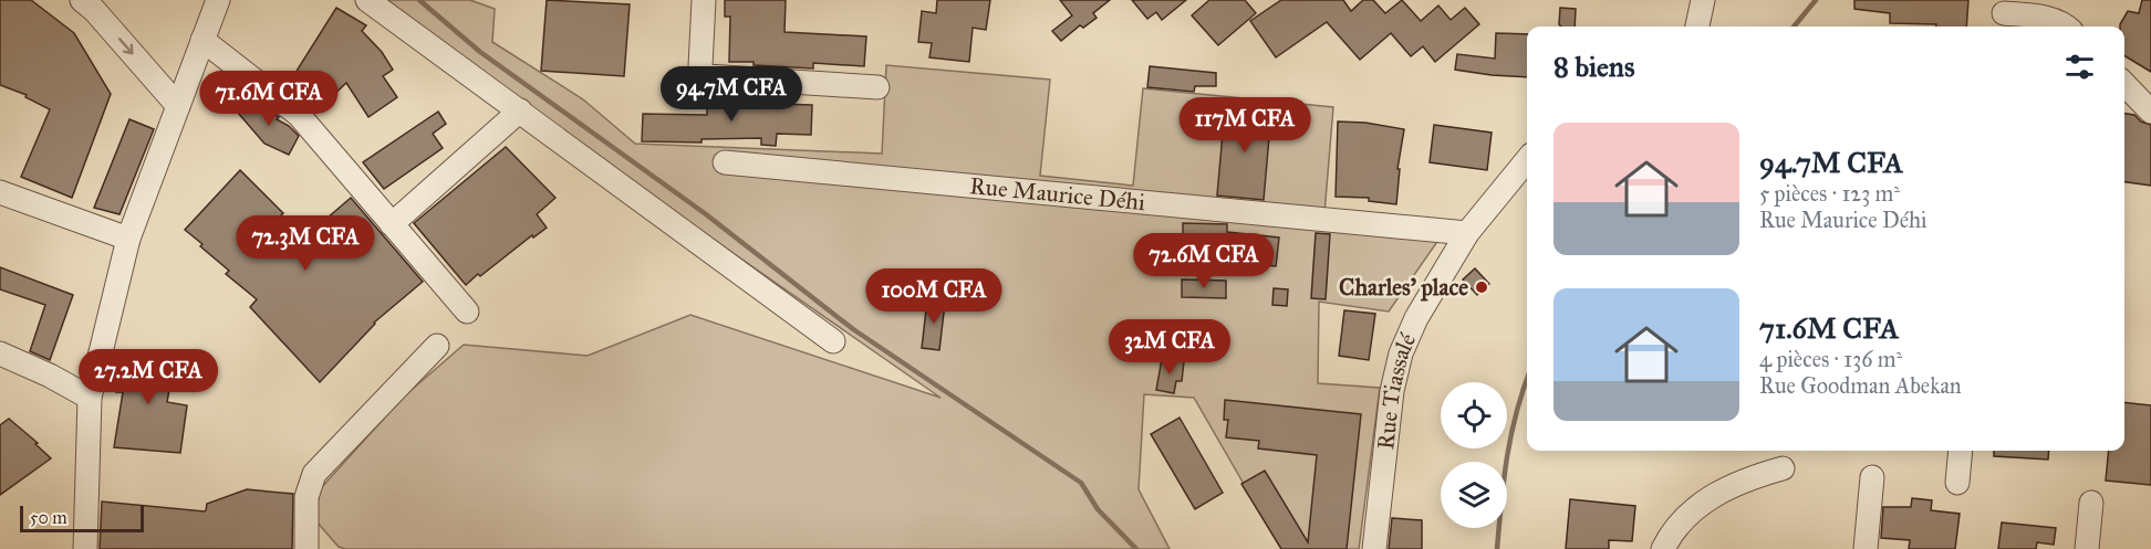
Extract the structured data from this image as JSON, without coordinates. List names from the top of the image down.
{
  "streets": {
    "street": ["Rue Maurice Déhi", "Rue Tiassalé"]
  },
  "crossings": [
    ["Rue Maurice Déhi", "Rue Tiassalé"]
  ],
  "places": ["Charles' place"],
  "scale_bar": "50 m",
  "page": {
    "heading": "8 biens",
    "price": [
      "94.7M CFA",
      "71.6M CFA",
      "117M CFA",
      "72.3M CFA",
      "72.6M CFA",
      "100M CFA",
      "32M CFA",
      "27.2M CFA"
    ],
    "list": [
      {
        "name": "94.7M CFA",
        "note": "5 pièces · 123 m² · Rue Maurice Déhi"
      },
      {
        "name": "71.6M CFA",
        "note": "4 pièces · 136 m² · Rue Goodman Abekan"
      }
    ],
    "scale": "50 m"
  }
}
